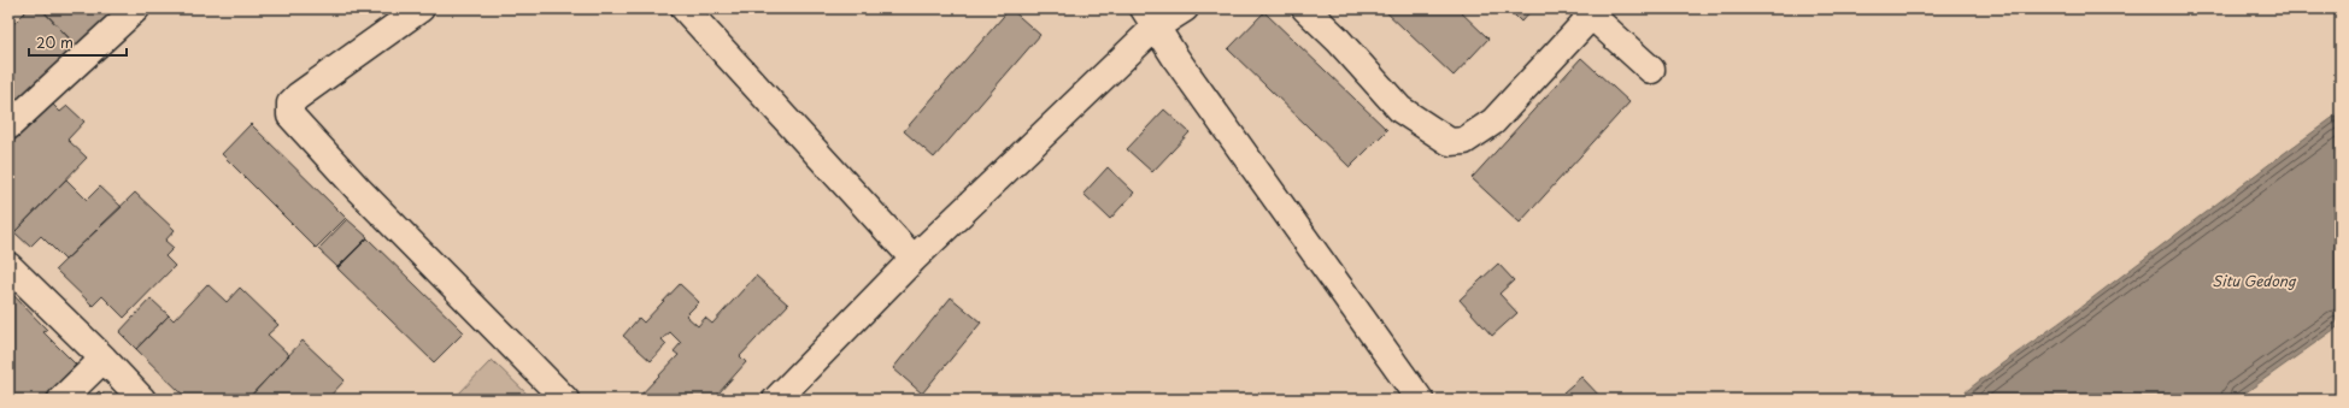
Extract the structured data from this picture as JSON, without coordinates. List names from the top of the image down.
{
  "water": ["Situ Gedong"],
  "scale_bar": "20 m"
}
